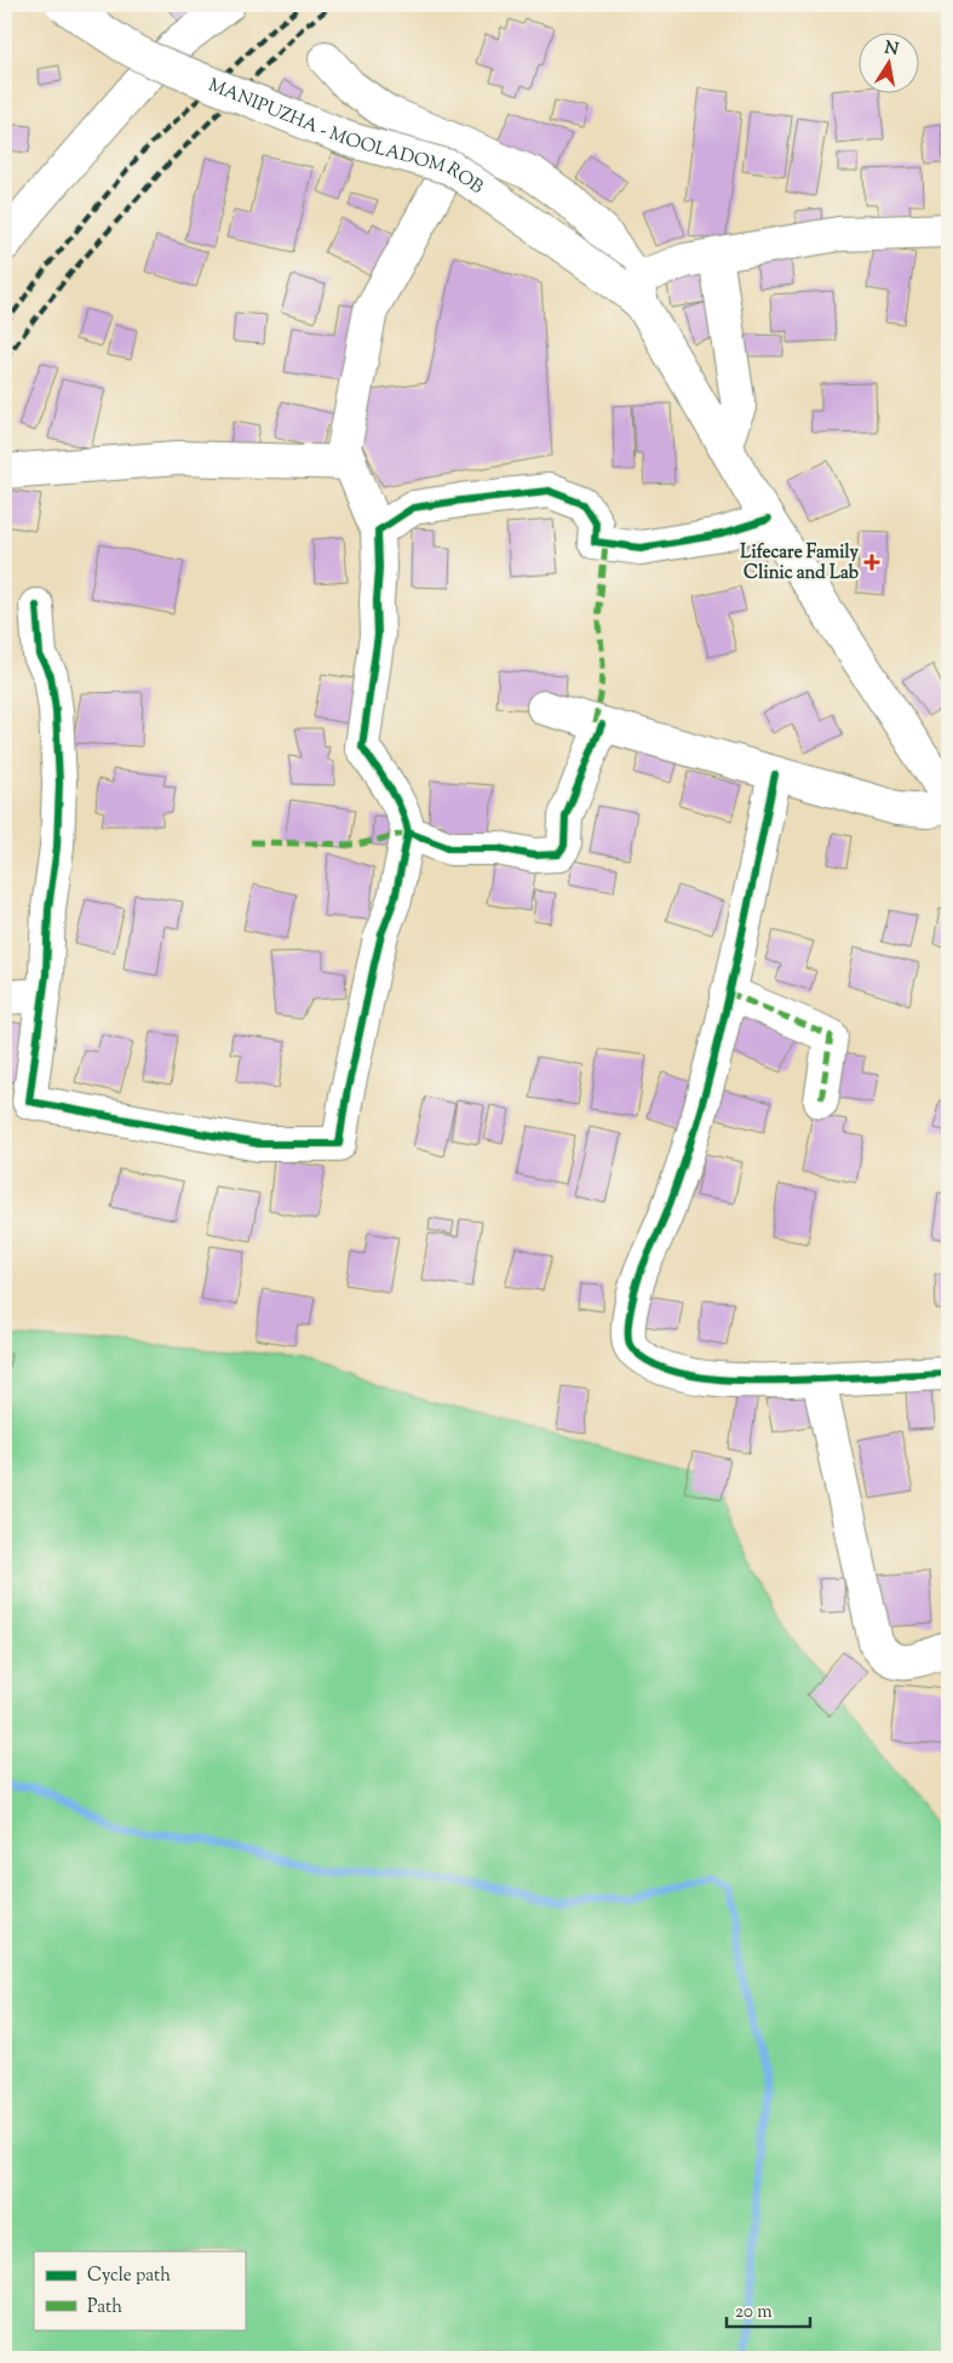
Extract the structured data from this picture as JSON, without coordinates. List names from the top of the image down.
{
  "streets": {
    "street": ["MANIPUZHA - MOOLADOM ROB"]
  },
  "places": {
    "health": ["Lifecare Family Clinic and Lab"]
  },
  "legend": ["Cycle path", "Path"],
  "scale_bar": "20 m",
  "north": "top"
}
